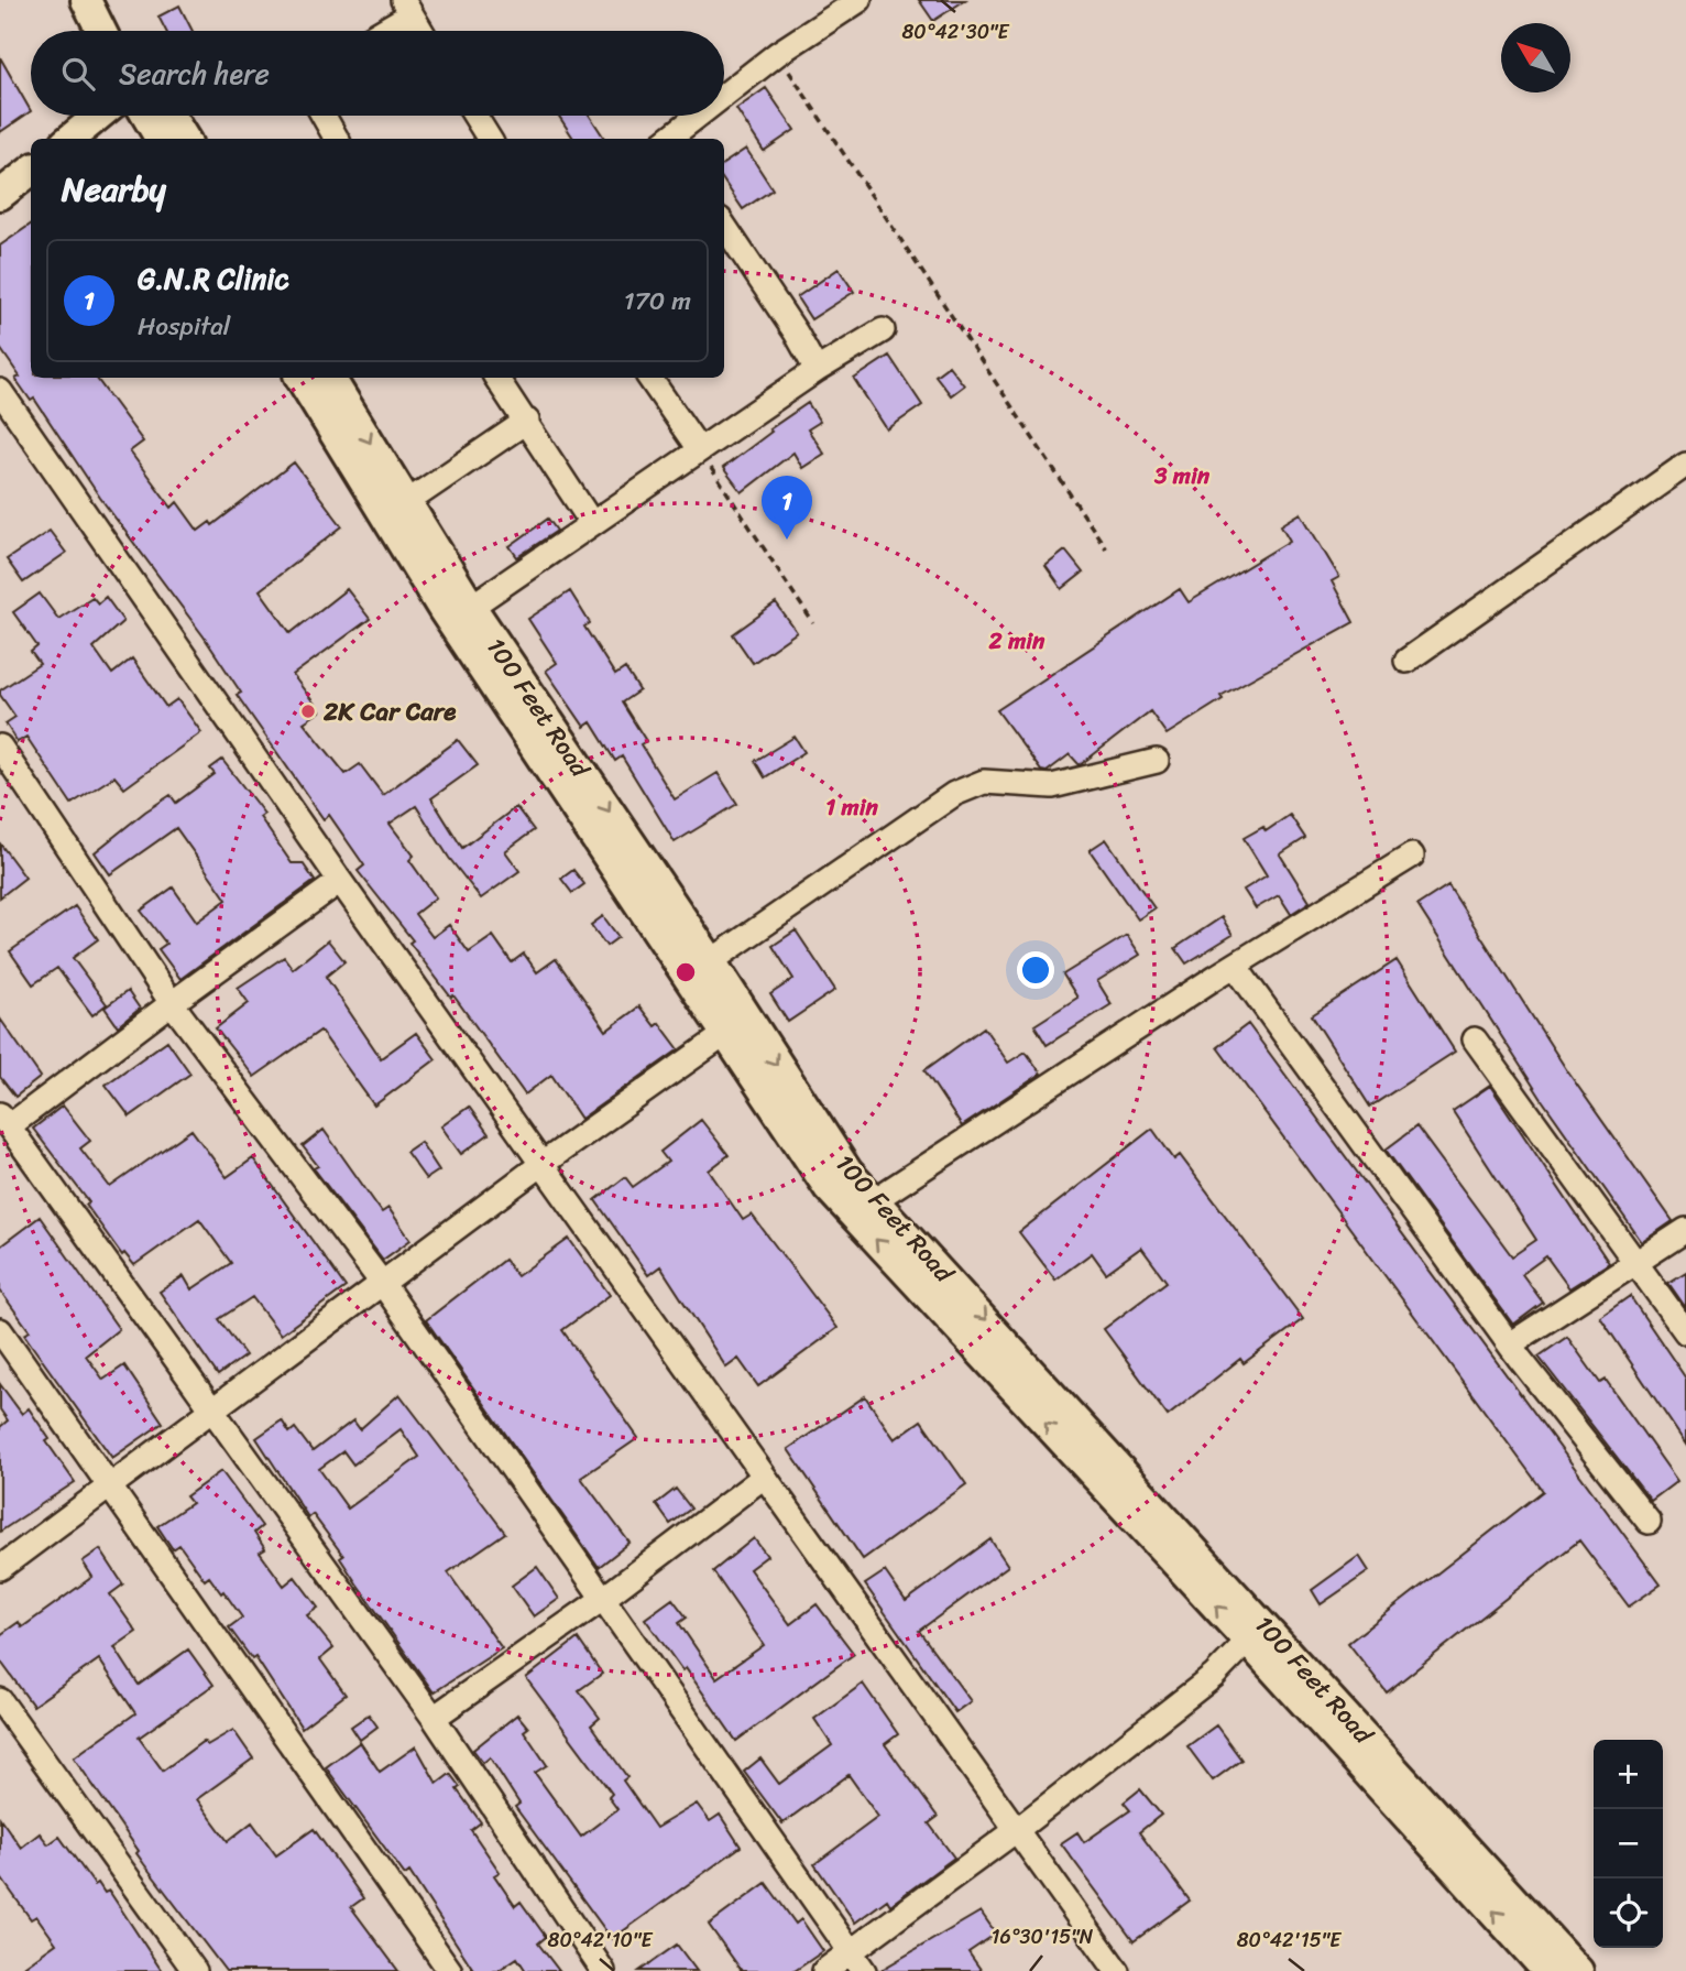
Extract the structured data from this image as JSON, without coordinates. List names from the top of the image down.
{
  "streets": {
    "street": ["100 Feet Road"]
  },
  "places": ["2K Car Care"],
  "north": "top left",
  "page": {
    "search": "Search here",
    "heading": "Nearby",
    "list": [
      {
        "mark": "1",
        "name": "G.N.R Clinic",
        "note": "Hospital",
        "value": "170 m"
      }
    ],
    "pins": "1",
    "map_buttons": ["+", "−"]
  },
  "coordinates": [
    "80°42'30\"E",
    "16°30'15\"N",
    "80°42'10\"E",
    "80°42'15\"E"
  ],
  "rings": ["3 min", "2 min", "1 min"]
}
